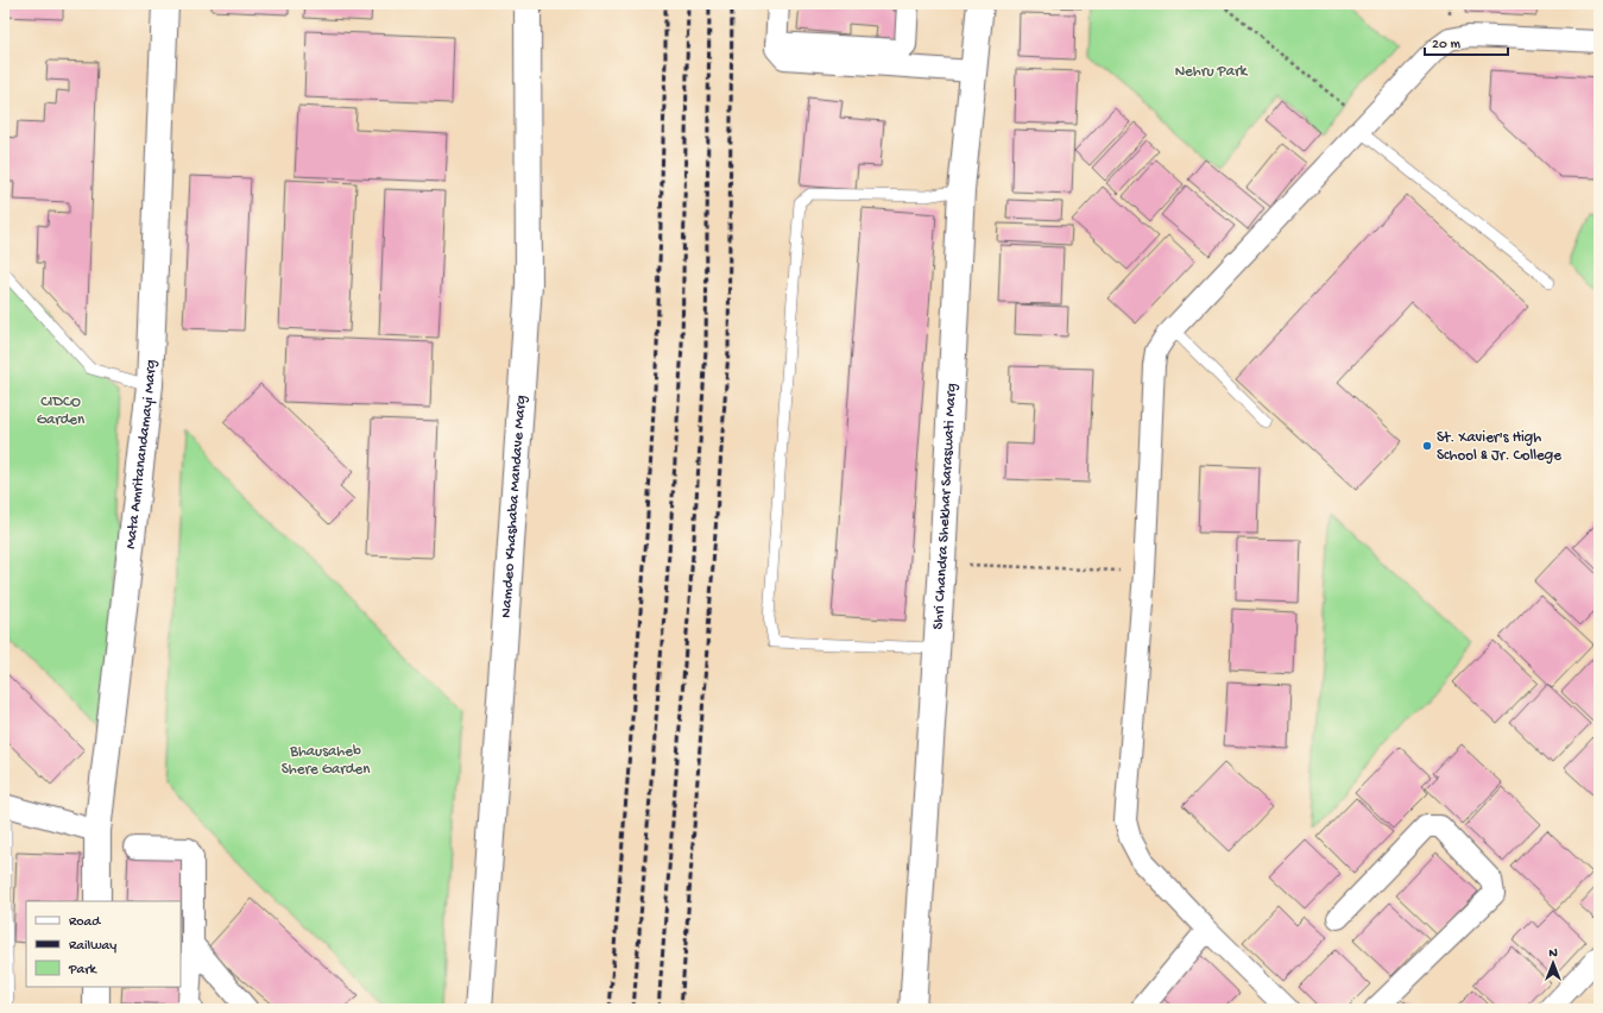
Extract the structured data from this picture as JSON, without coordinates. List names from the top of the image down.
{
  "streets": {
    "street": ["Mata Amritanandamayi Marg", "Namdeo Khashaba Mandave Marg", "Shri Chandra Shekhar Saraswati Marg"]
  },
  "parks": ["Nehru Park", "CIDCO Garden", "Bhausaheb Shere Garden"],
  "places": ["St. Xavier's High School & Jr. College"],
  "legend": ["Road", "Railway", "Park"],
  "scale_bar": "20 m",
  "north": "top"
}
